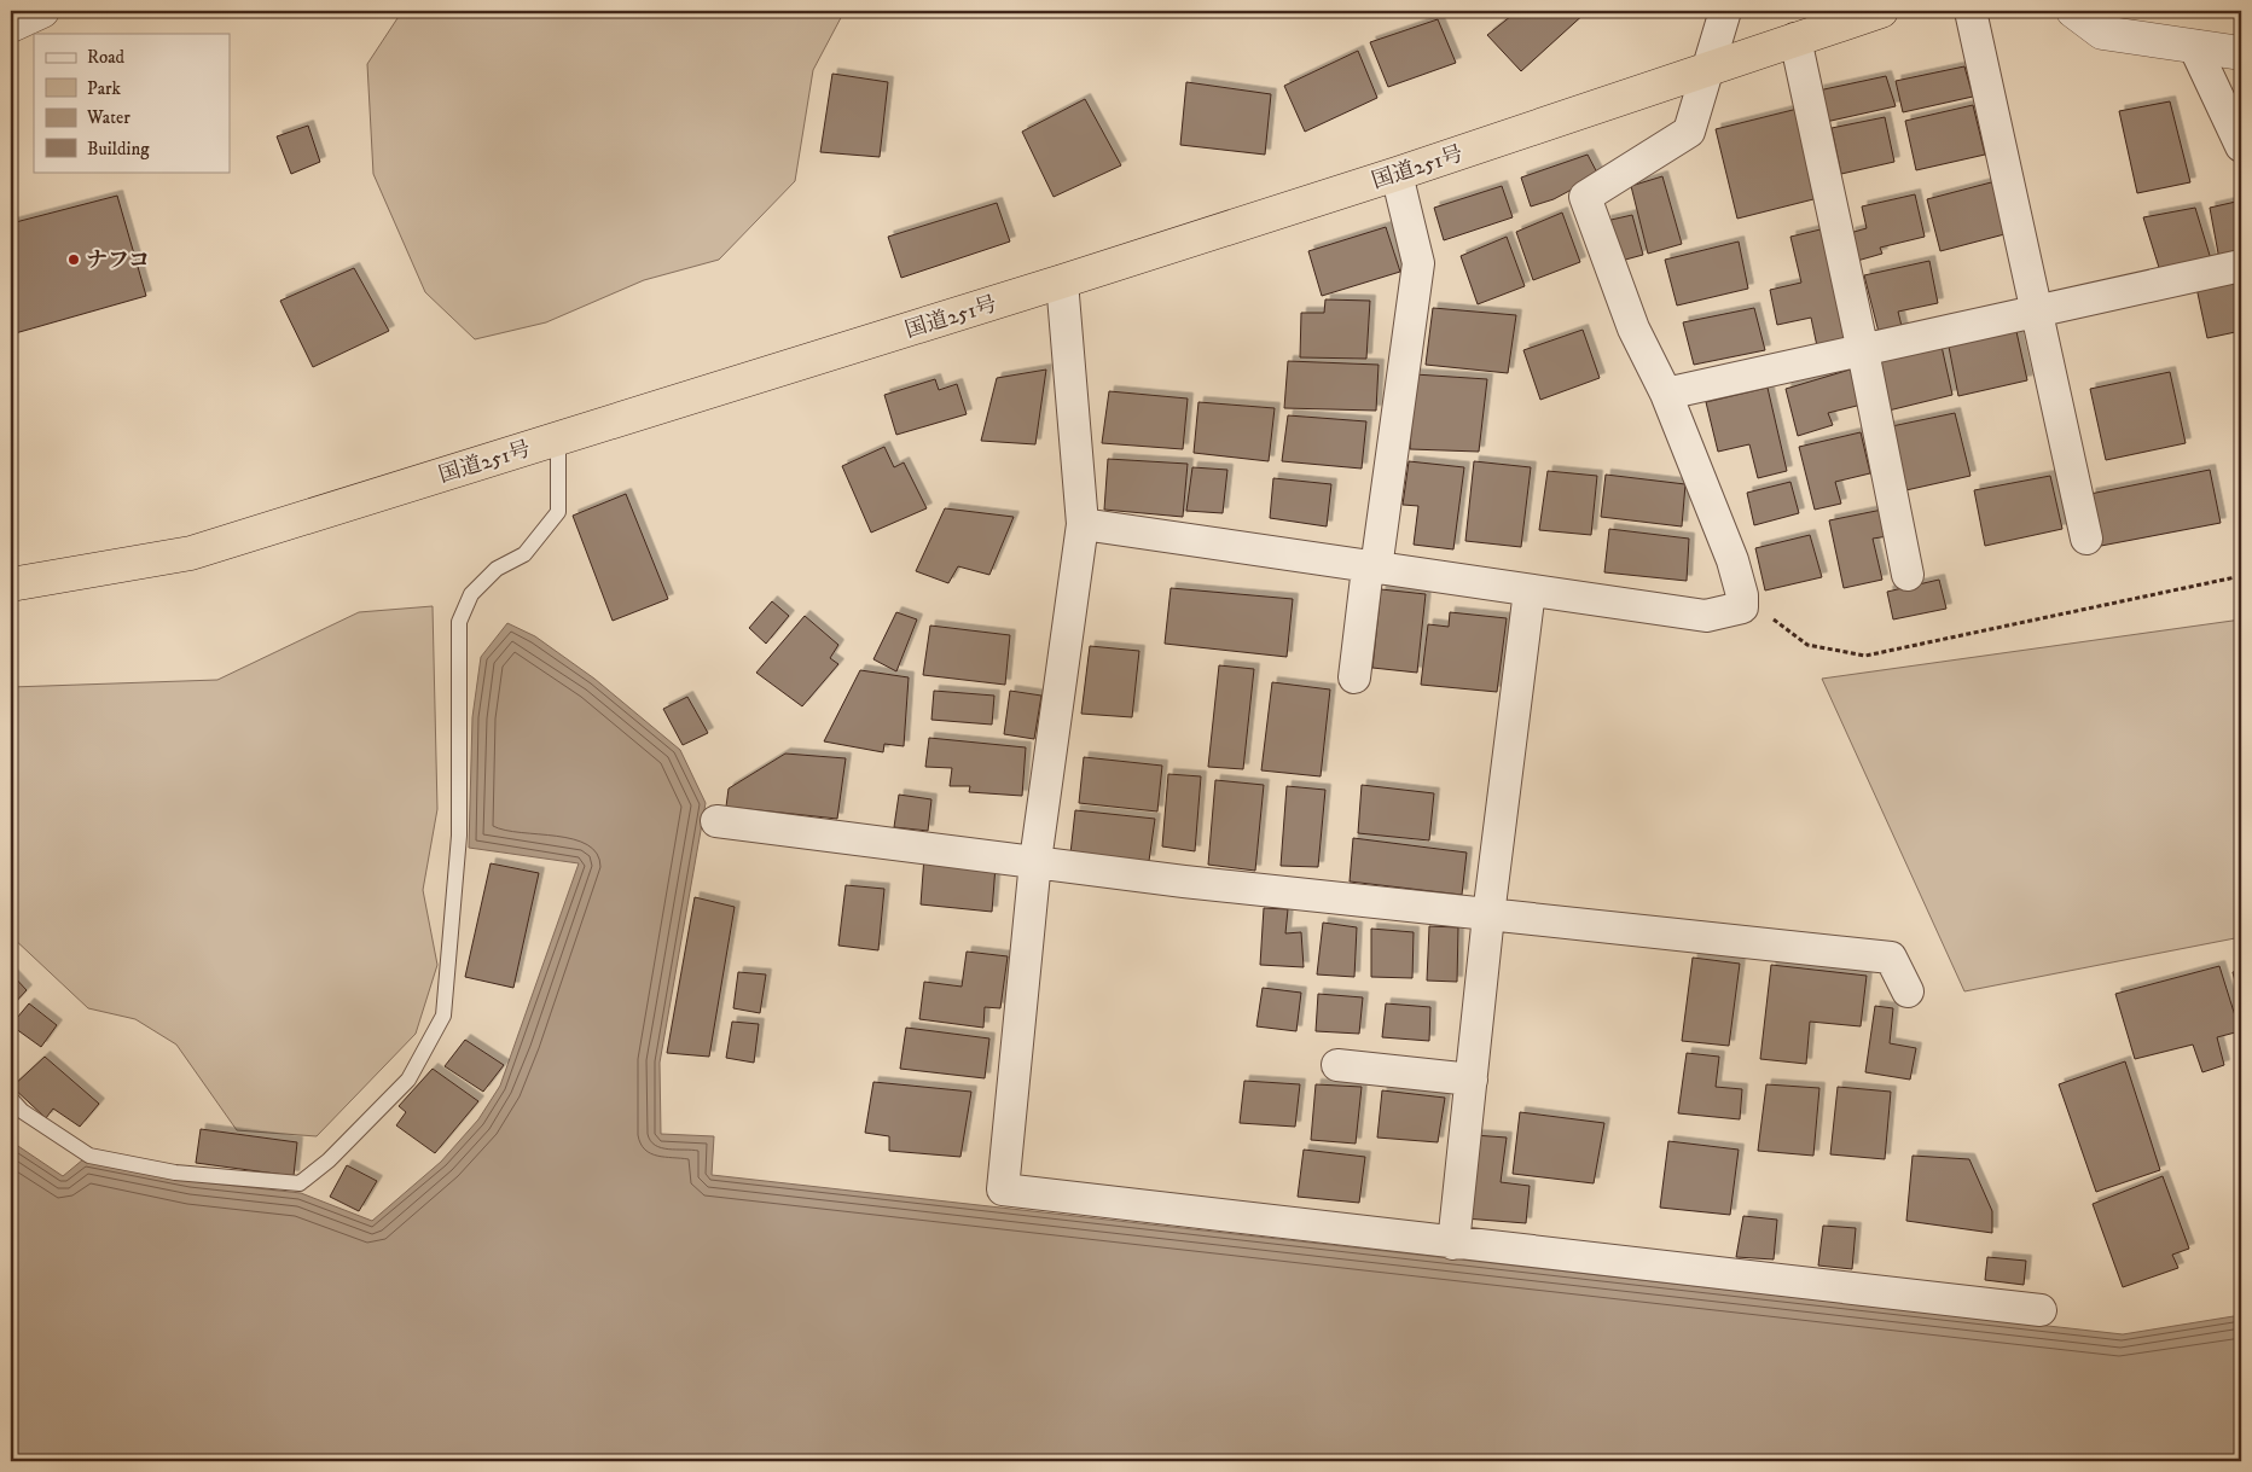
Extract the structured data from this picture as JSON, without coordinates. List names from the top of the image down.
{
  "streets": {
    "highway": ["国道251号"]
  },
  "places": ["ナフコ"],
  "legend": [
    "Road",
    "Park",
    "Water",
    "Building"
  ]
}
